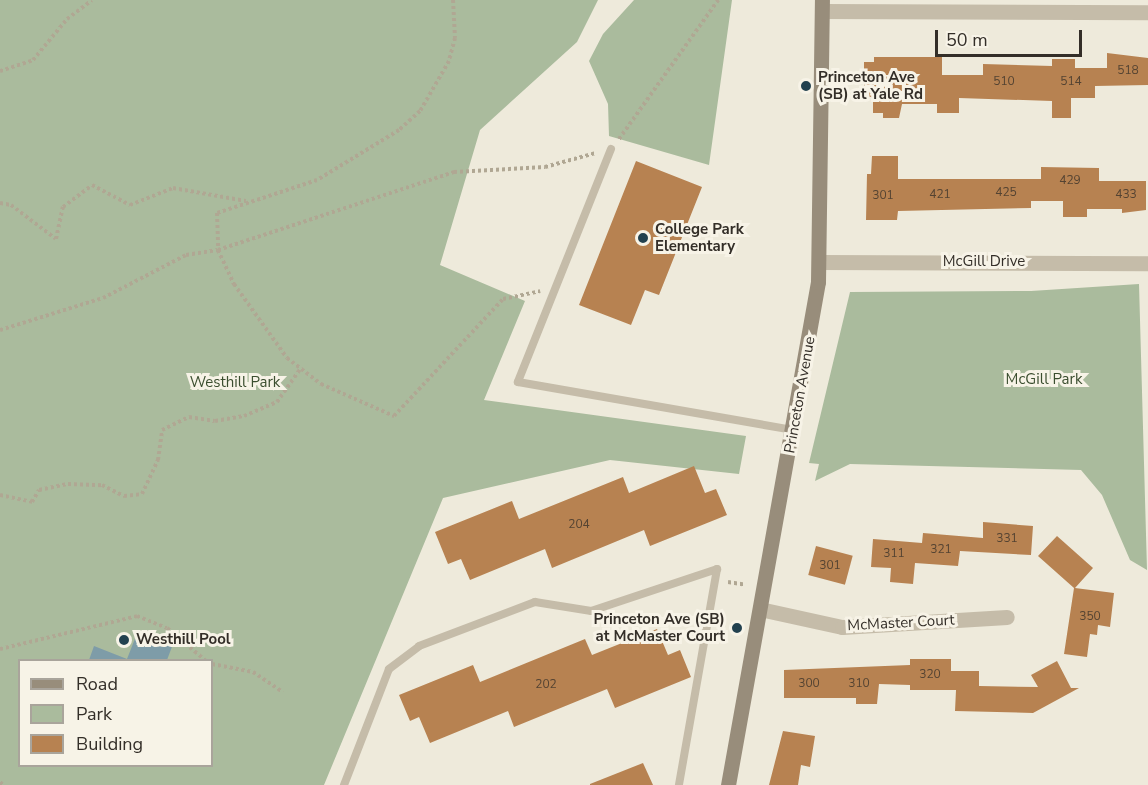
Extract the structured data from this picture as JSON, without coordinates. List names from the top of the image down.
{
  "streets": {
    "street": ["McGill Drive", "Princeton Avenue", "McMaster Court"]
  },
  "crossings": [
    ["McGill Drive", "Princeton Avenue"],
    ["Princeton Avenue", "McMaster Court"]
  ],
  "parks": ["McGill Park", "Westhill Park"],
  "places": [
    "Princeton Ave (SB) at Yale Rd",
    "College Park Elementary",
    "Princeton Ave (SB) at McMaster Court",
    "Westhill Pool"
  ],
  "house_numbers": [
    "518",
    "510",
    "514",
    "429",
    "425",
    "421",
    "433",
    "301",
    "204",
    "331",
    "321",
    "311",
    "301",
    "350",
    "320",
    "300",
    "310",
    "202"
  ],
  "legend": ["Road", "Park", "Building"],
  "scale_bar": "50 m"
}
